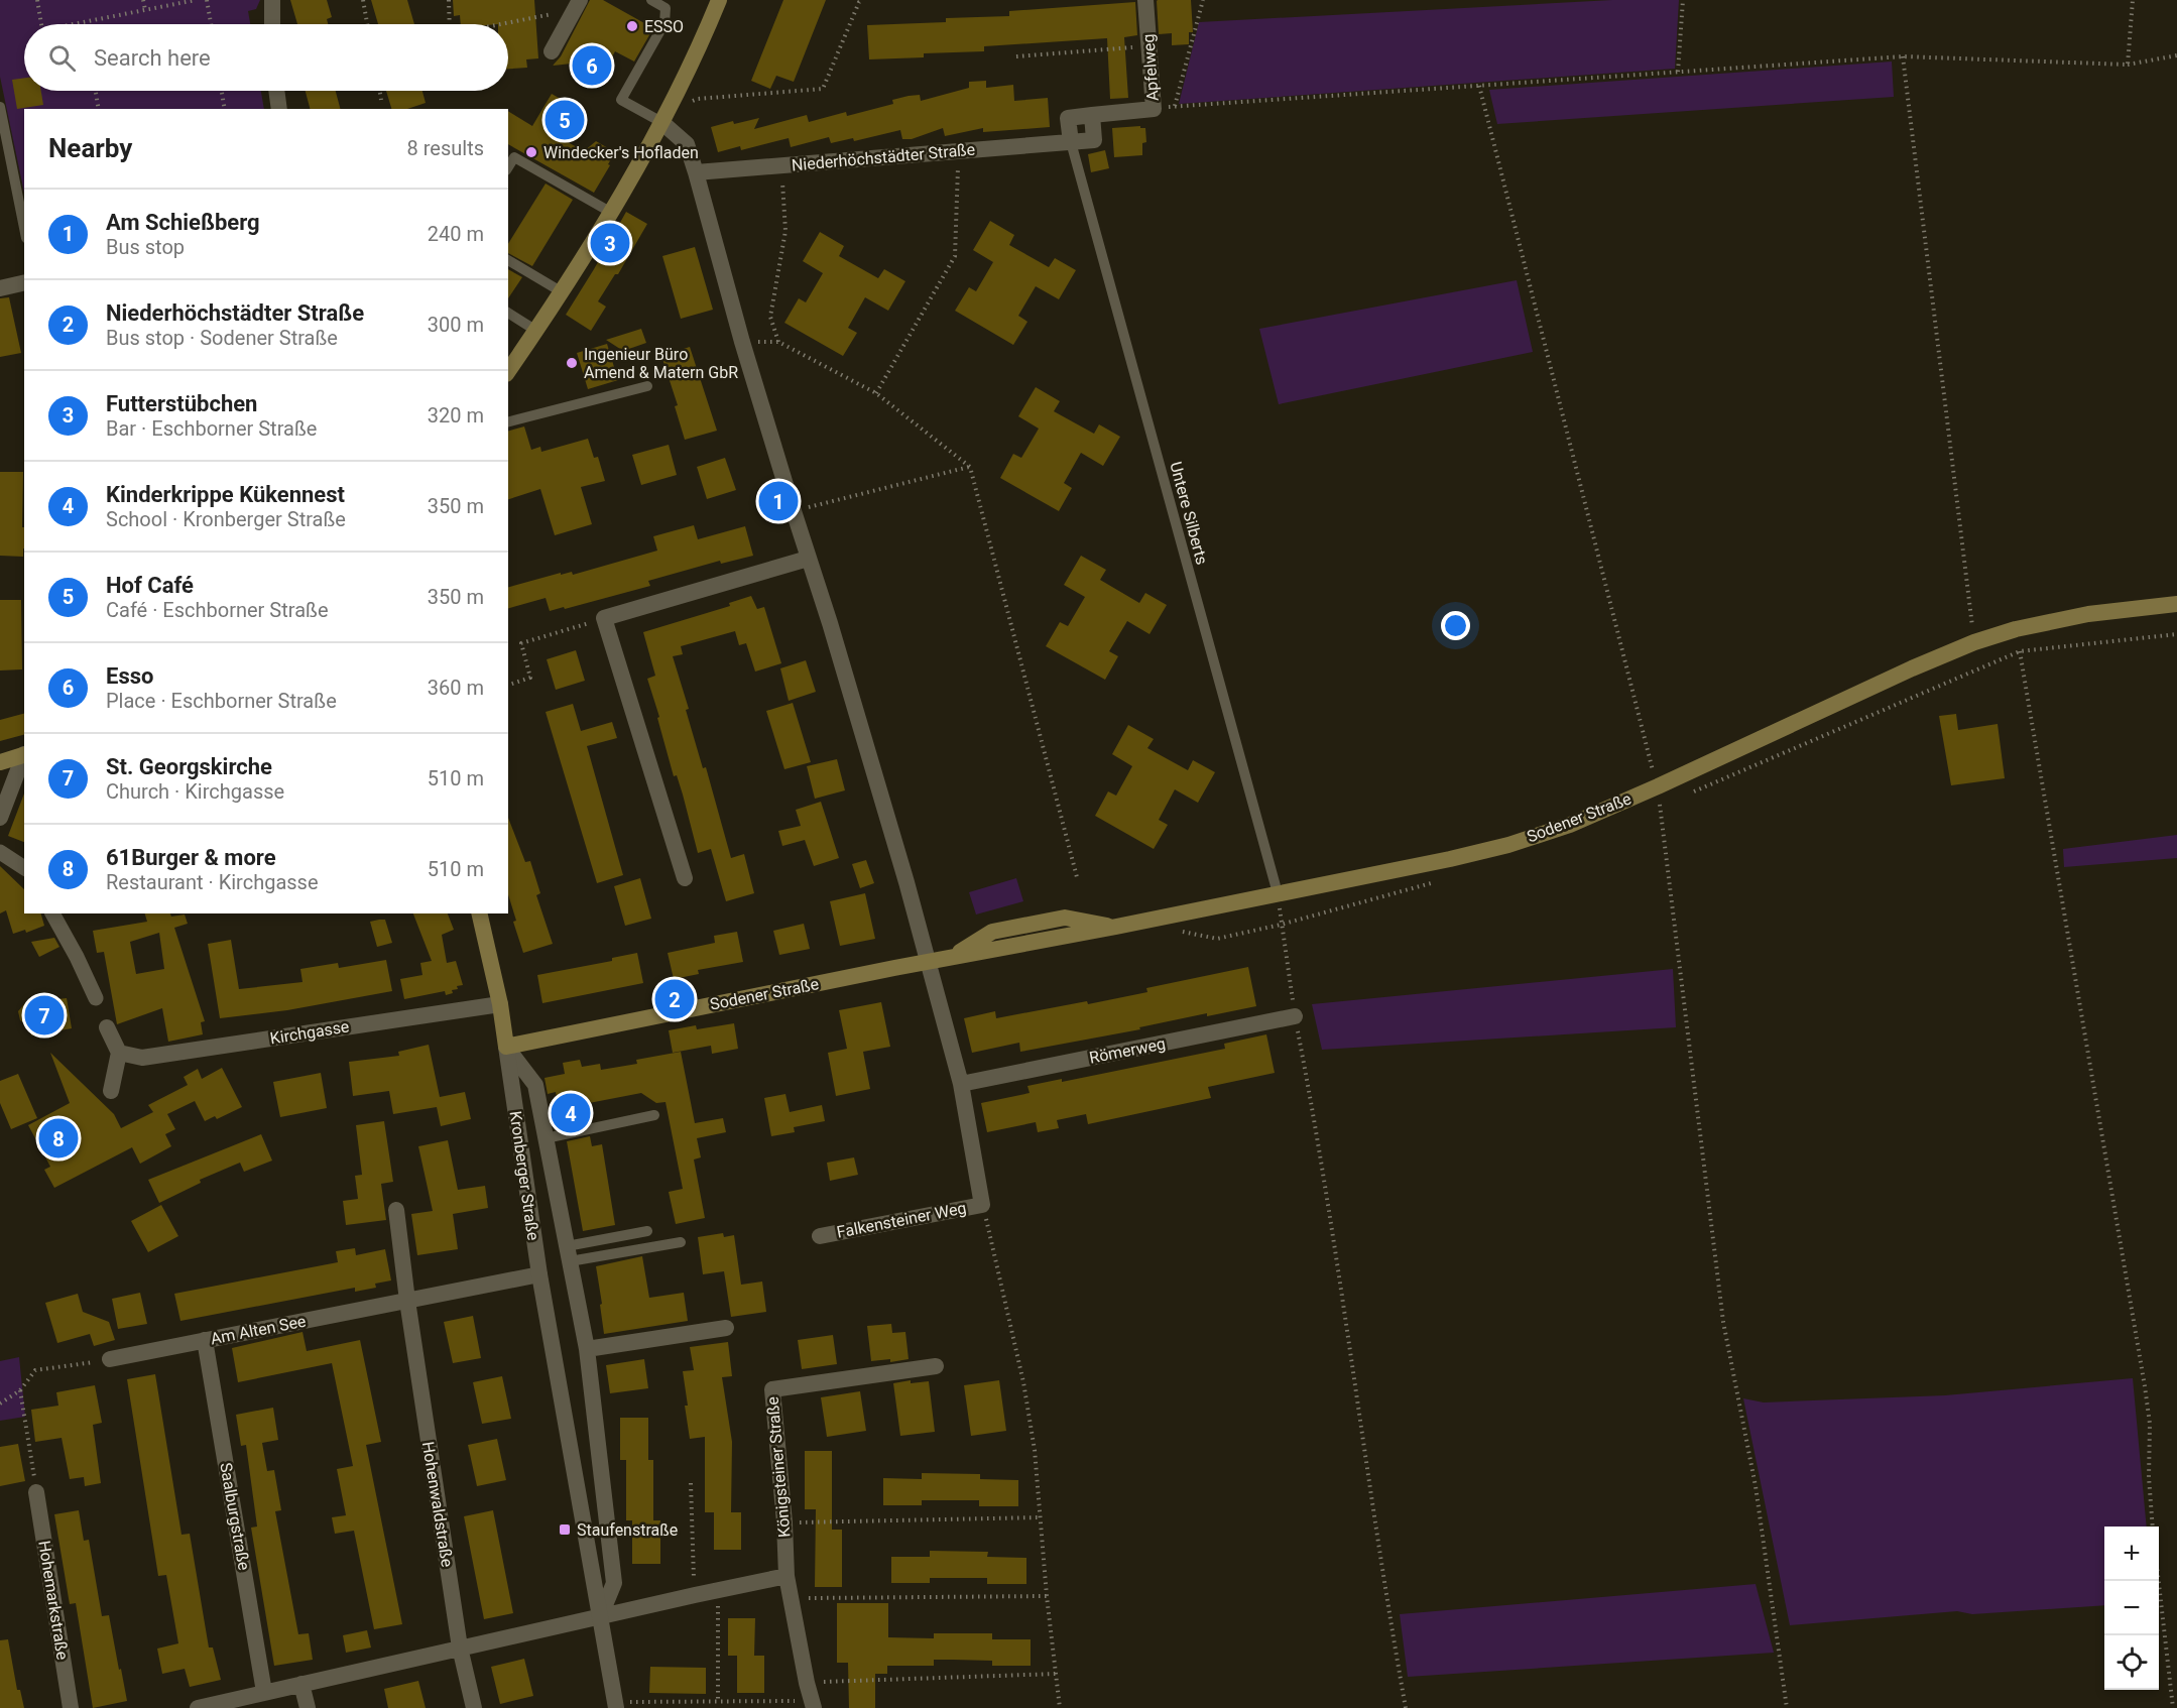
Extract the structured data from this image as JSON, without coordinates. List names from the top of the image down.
{
  "streets": {
    "main road": ["Sodener Straße"],
    "street": [
      "Apfelweg",
      "Niederhöchstädter Straße",
      "Kirchgasse",
      "Römerweg",
      "Kronberger Straße",
      "Falkensteiner Weg",
      "Am Alten See",
      "Königsteiner Straße",
      "Hohenwaldstraße",
      "Saalburgstraße",
      "Hohemarkstraße"
    ],
    "lane": ["Untere Silberts"]
  },
  "crossings": [
    ["Apfelweg", "Niederhöchstädter Straße"],
    ["Apfelweg", "Untere Silberts"],
    ["Niederhöchstädter Straße", "Untere Silberts"],
    ["Untere Silberts", "Sodener Straße"],
    ["Sodener Straße", "Kronberger Straße"],
    ["Kronberger Straße", "Am Alten See"],
    ["Am Alten See", "Hohenwaldstraße"],
    ["Am Alten See", "Saalburgstraße"]
  ],
  "places": {
    "other": ["ESSO", "Windecker's Hofladen", "Ingenieur Büro Amend & Matern GbR"],
    "transit": ["Staufenstraße"]
  },
  "page": {
    "search": "Search here",
    "pins": [
      "6",
      "5",
      "3",
      "1",
      "2",
      "7",
      "4",
      "8"
    ],
    "heading": ["Nearby", "8 results"],
    "list": [
      {
        "mark": "1",
        "name": "Am Schießberg",
        "note": "Bus stop",
        "value": "240 m"
      },
      {
        "mark": "2",
        "name": "Niederhöchstädter Straße",
        "note": "Bus stop · Sodener Straße",
        "value": "300 m"
      },
      {
        "mark": "3",
        "name": "Futterstübchen",
        "note": "Bar · Eschborner Straße",
        "value": "320 m"
      },
      {
        "mark": "4",
        "name": "Kinderkrippe Kükennest",
        "note": "School · Kronberger Straße",
        "value": "350 m"
      },
      {
        "mark": "5",
        "name": "Hof Café",
        "note": "Café · Eschborner Straße",
        "value": "350 m"
      },
      {
        "mark": "6",
        "name": "Esso",
        "note": "Place · Eschborner Straße",
        "value": "360 m"
      },
      {
        "mark": "7",
        "name": "St. Georgskirche",
        "note": "Church · Kirchgasse",
        "value": "510 m"
      },
      {
        "mark": "8",
        "name": "61Burger & more",
        "note": "Restaurant · Kirchgasse",
        "value": "510 m"
      }
    ],
    "map_buttons": ["+", "−"]
  }
}
